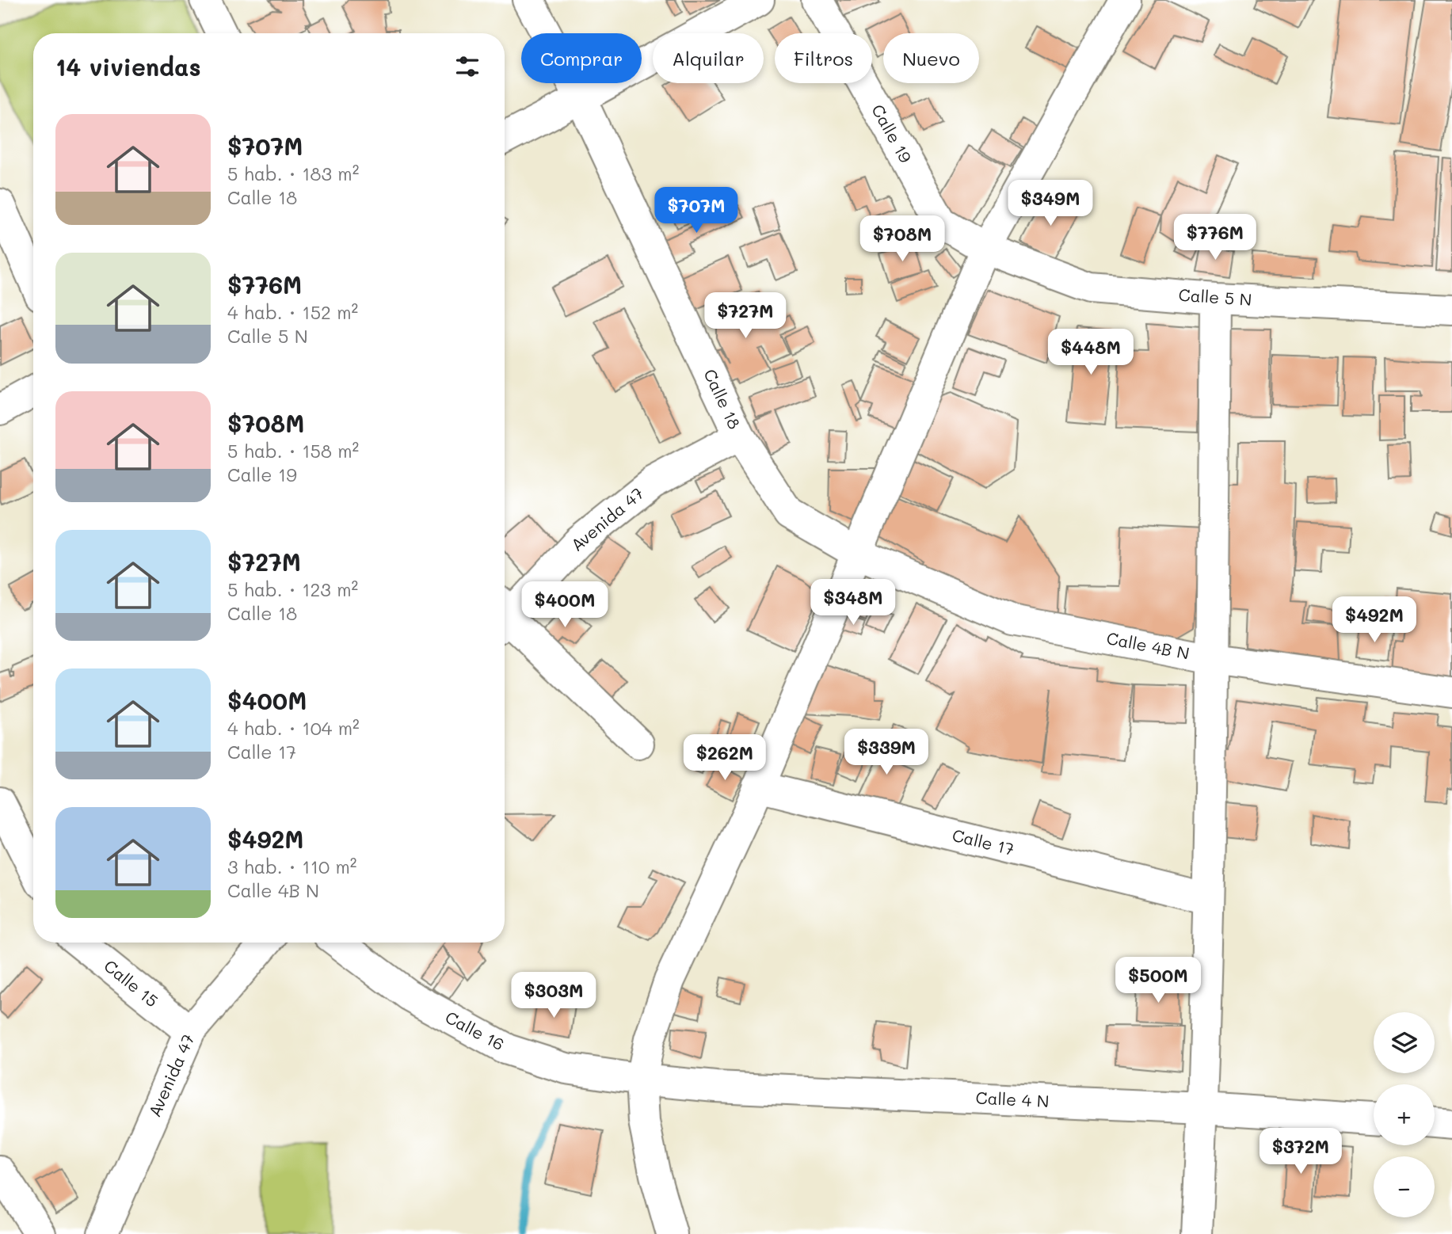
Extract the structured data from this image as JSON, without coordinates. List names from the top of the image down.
{
  "streets": {
    "street": [
      "Calle 19",
      "Calle 5 N",
      "Calle 18",
      "Avenida 47",
      "Calle 4B N",
      "Calle 17",
      "Calle 15",
      "Calle 16",
      "Calle 4 N"
    ]
  },
  "crossings": [
    ["Calle 19", "Calle 5 N"],
    ["Calle 18", "Avenida 47"],
    ["Calle 18", "Calle 4B N"],
    ["Avenida 47", "Calle 15"],
    ["Calle 16", "Calle 4 N"]
  ],
  "page": {
    "chip": [
      "Comprar",
      "Alquilar",
      "Filtros",
      "Nuevo"
    ],
    "heading": "14 viviendas",
    "list": [
      {
        "name": "$707M",
        "note": "5 hab. · 183 m² · Calle 18"
      },
      {
        "name": "$776M",
        "note": "4 hab. · 152 m² · Calle 5 N"
      },
      {
        "name": "$708M",
        "note": "5 hab. · 158 m² · Calle 19"
      },
      {
        "name": "$727M",
        "note": "5 hab. · 123 m² · Calle 18"
      },
      {
        "name": "$400M",
        "note": "4 hab. · 104 m² · Calle 17"
      },
      {
        "name": "$492M",
        "note": "3 hab. · 110 m² · Calle 4B N"
      }
    ],
    "price": [
      "$349M",
      "$707M",
      "$776M",
      "$708M",
      "$727M",
      "$448M",
      "$348M",
      "$400M",
      "$492M",
      "$339M",
      "$262M",
      "$500M",
      "$303M",
      "$372M"
    ],
    "map_buttons": ["+", "−"]
  }
}
